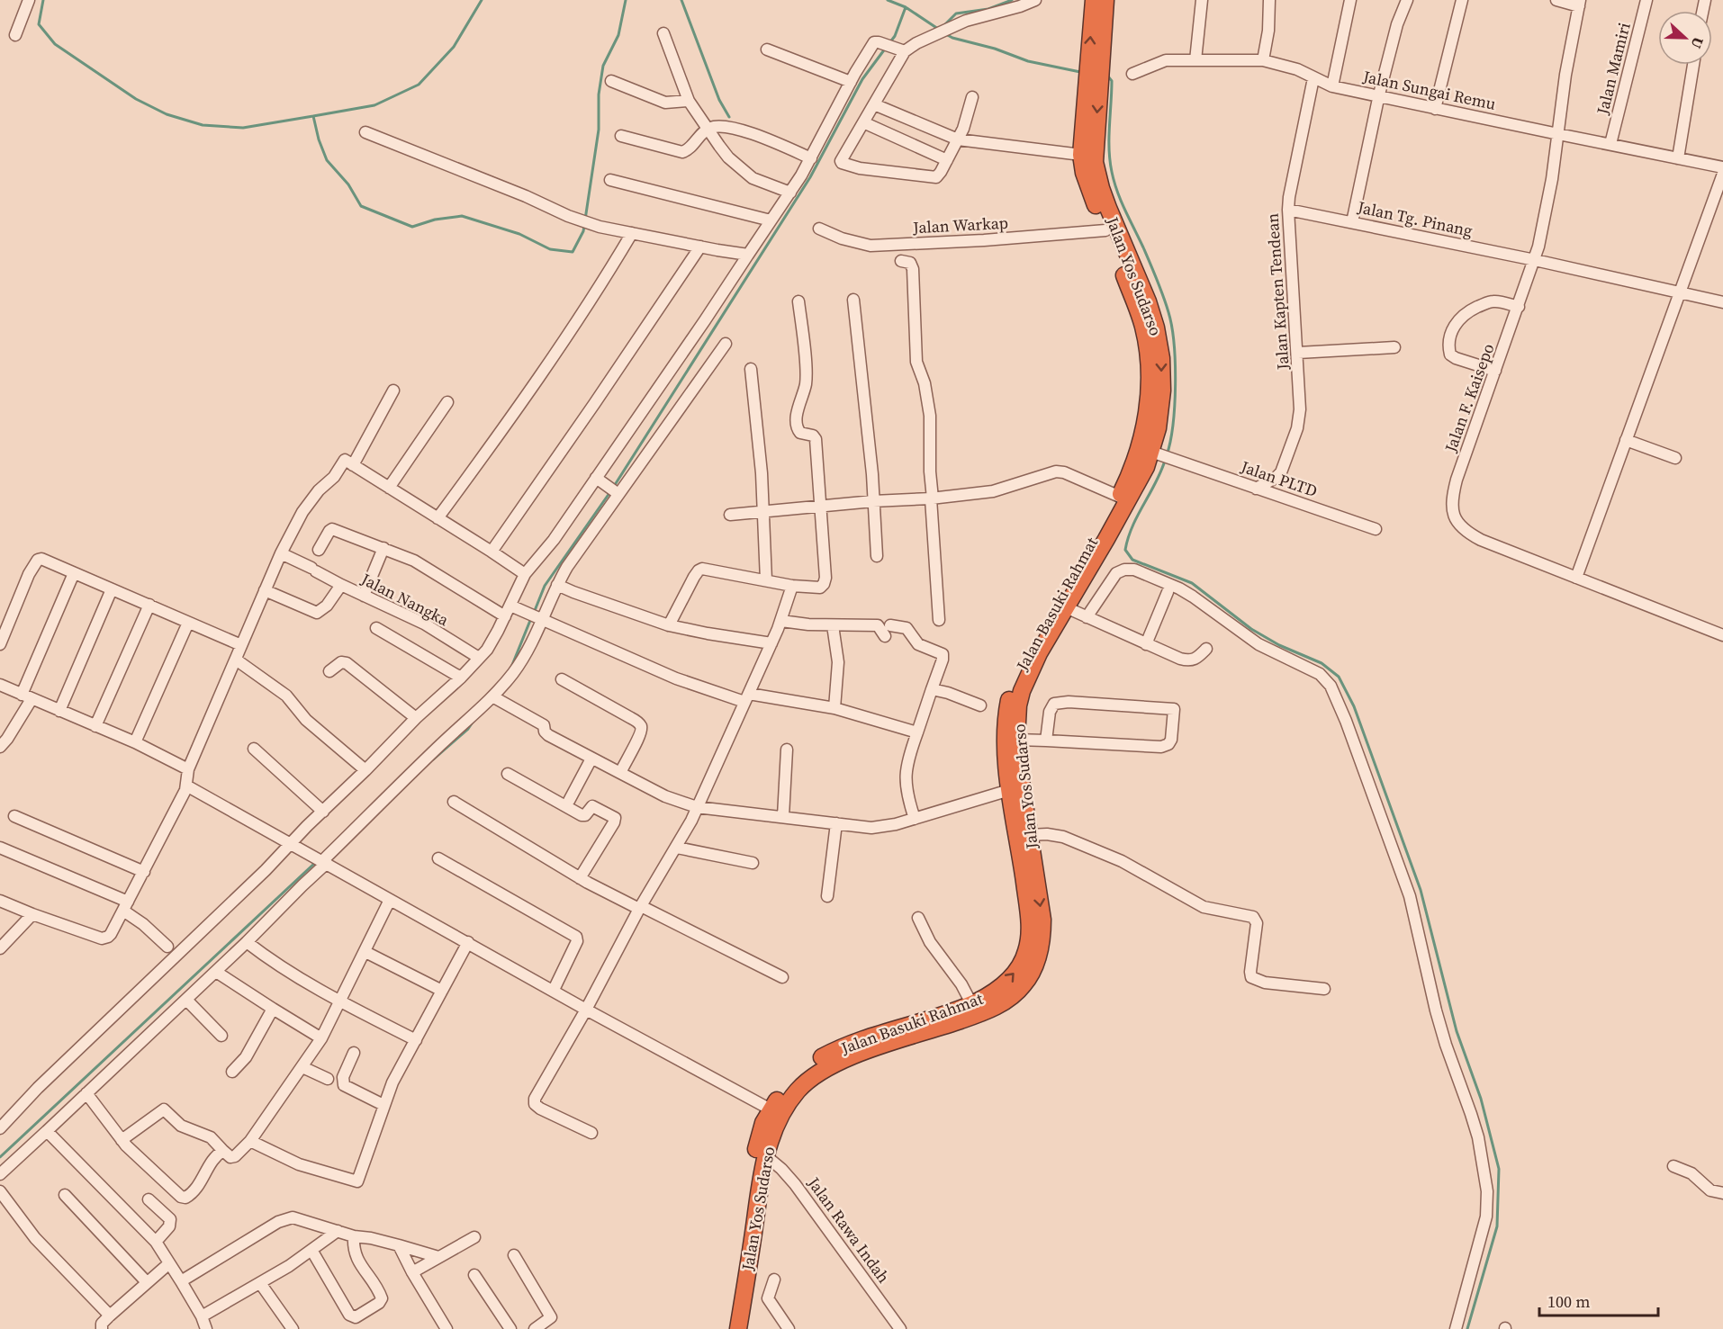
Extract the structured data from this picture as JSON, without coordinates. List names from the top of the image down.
{
  "streets": {
    "highway": ["Jalan Yos Sudarso", "Jalan Basuki Rahmat"],
    "street": [
      "Jalan Mamiri",
      "Jalan Sungai Remu",
      "Jalan Tg. Pinang",
      "Jalan Warkap",
      "Jalan Kapten Tendean",
      "Jalan F. Kaisepo",
      "Jalan PLTD",
      "Jalan Nangka",
      "Jalan Rawa Indah"
    ]
  },
  "crossings": [
    ["Jalan Mamiri", "Jalan Sungai Remu"],
    ["Jalan Sungai Remu", "Jalan Kapten Tendean"],
    ["Jalan Sungai Remu", "Jalan F. Kaisepo"],
    ["Jalan Tg. Pinang", "Jalan Kapten Tendean"],
    ["Jalan Tg. Pinang", "Jalan F. Kaisepo"],
    ["Jalan Warkap", "Jalan Basuki Rahmat"],
    ["Jalan Yos Sudarso", "Jalan PLTD"],
    ["Jalan Yos Sudarso", "Jalan Basuki Rahmat"],
    ["Jalan Yos Sudarso", "Jalan Rawa Indah"],
    ["Jalan Kapten Tendean", "Jalan PLTD"],
    ["Jalan PLTD", "Jalan Basuki Rahmat"]
  ],
  "one_way": ["Jalan Yos Sudarso"],
  "scale_bar": "100 m",
  "north": "right"
}
